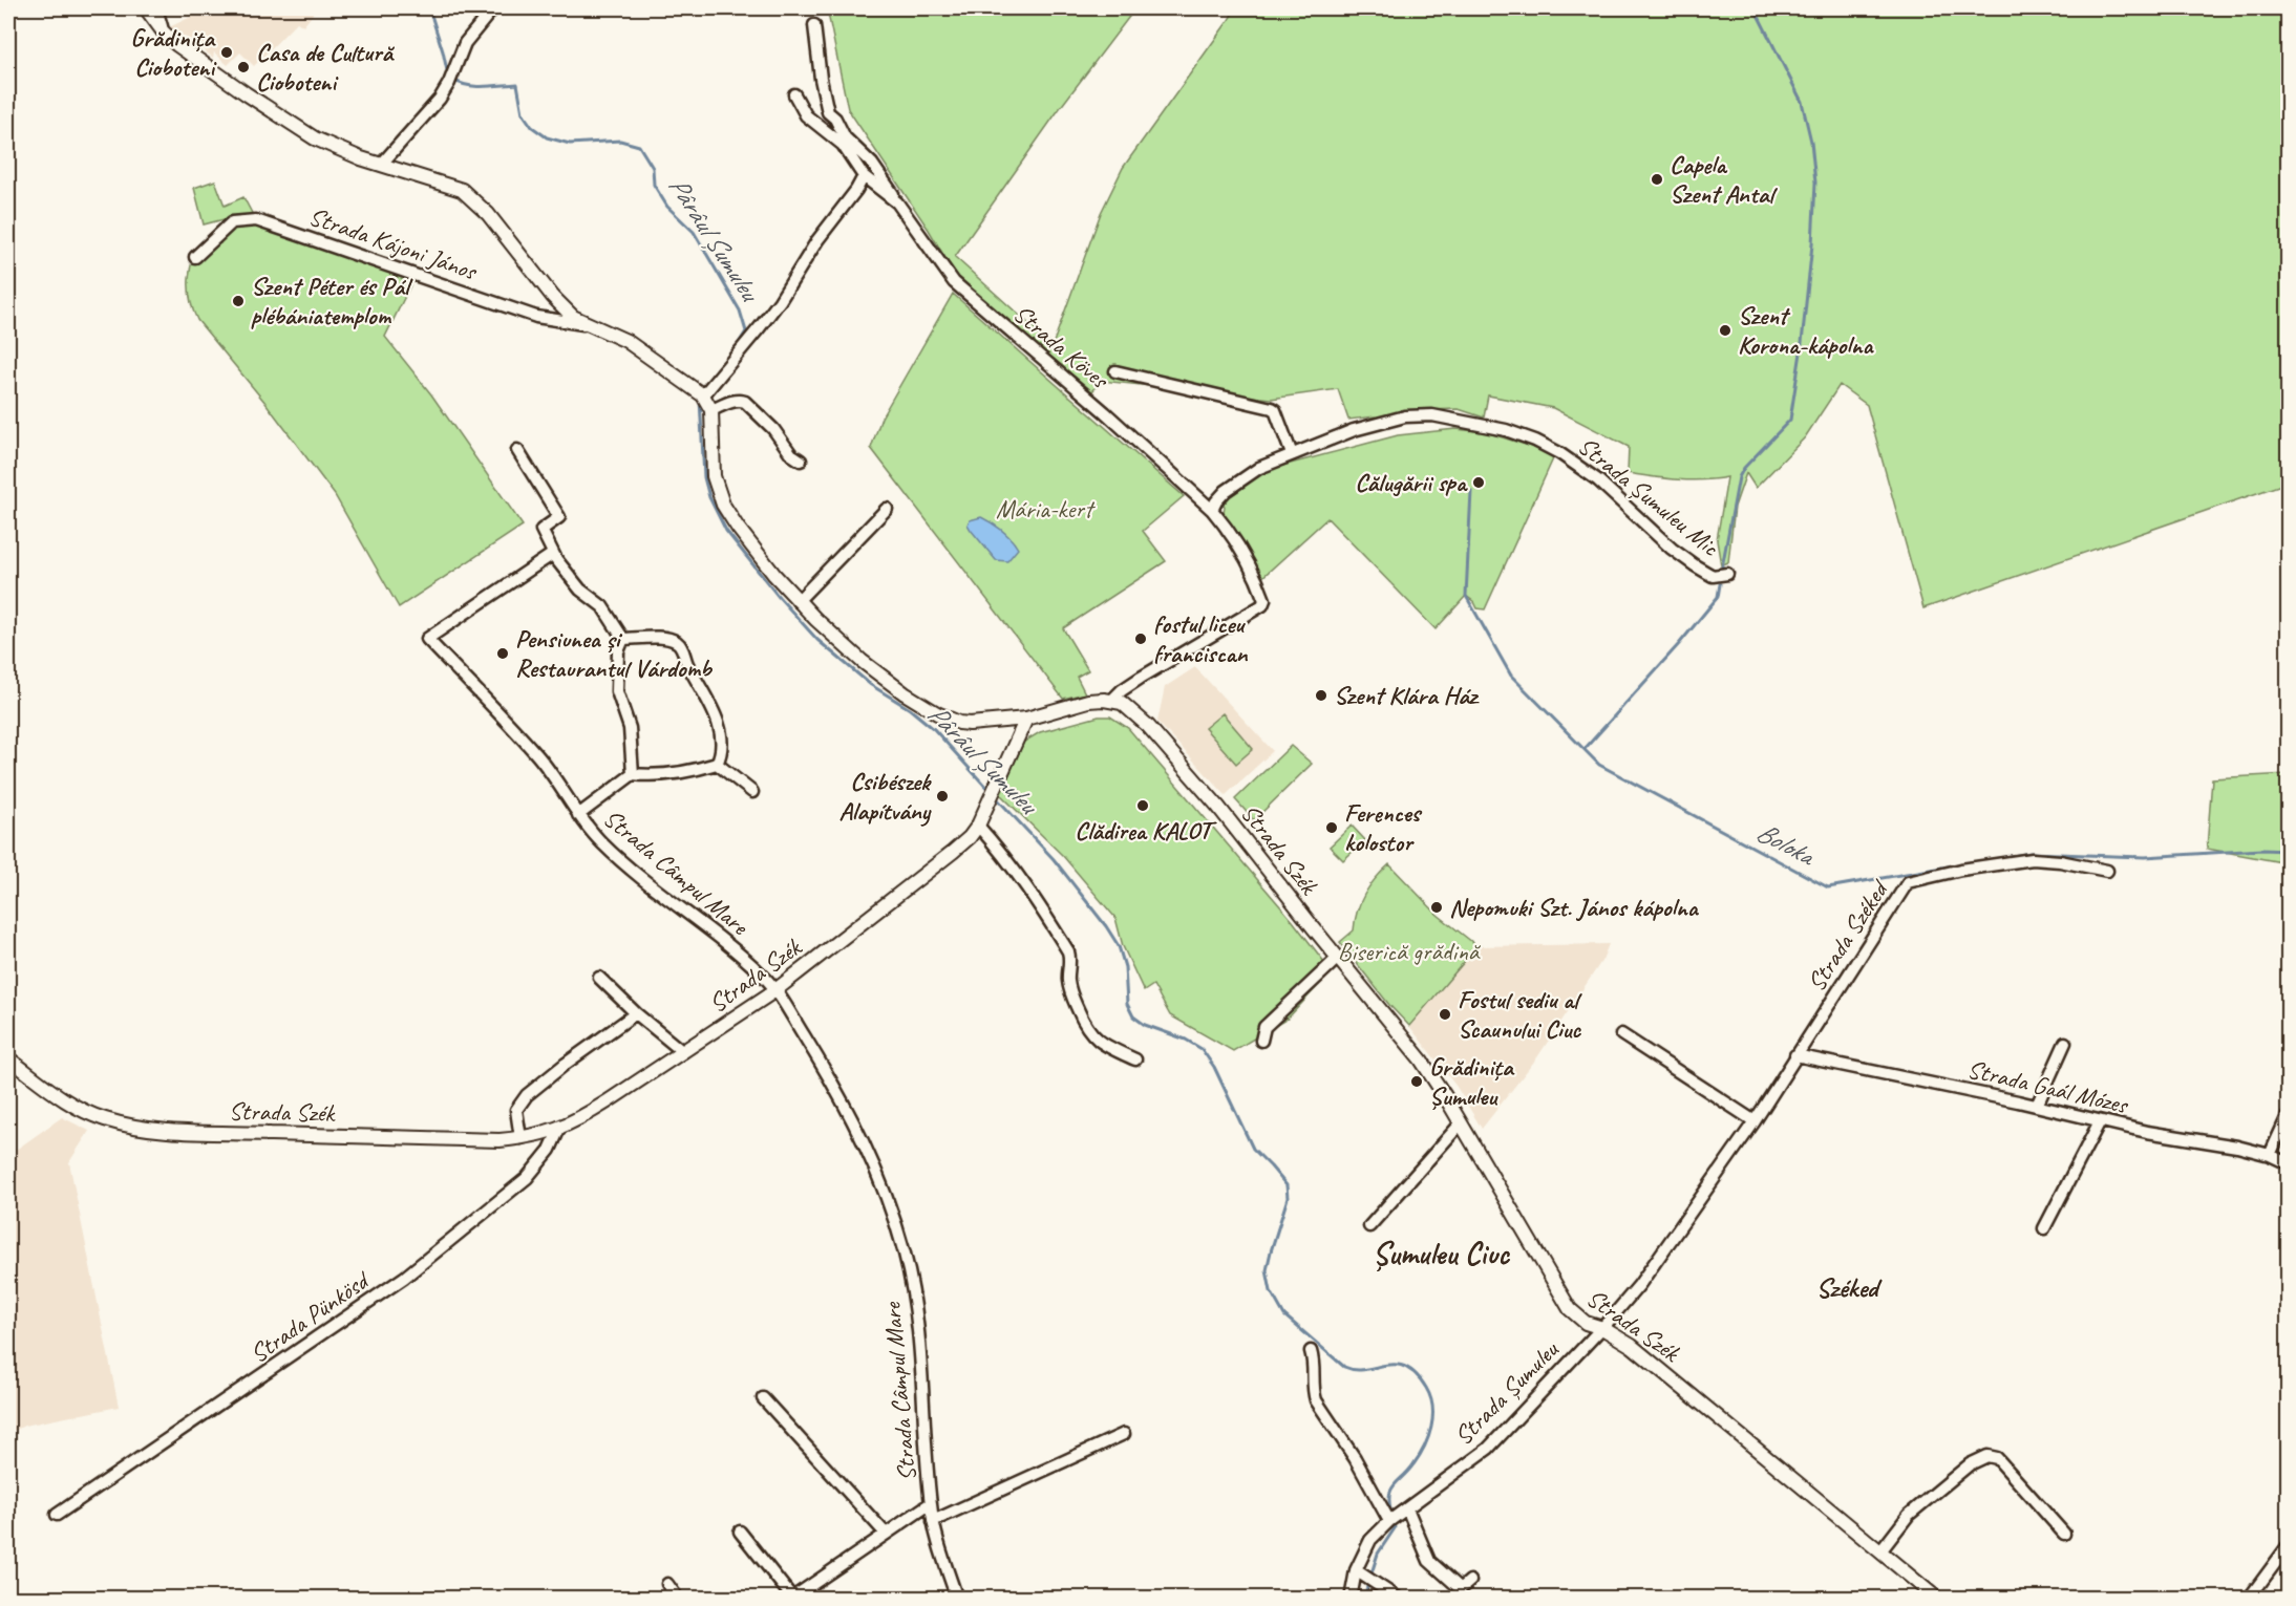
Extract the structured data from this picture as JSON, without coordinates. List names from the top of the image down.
{
  "streets": {
    "street": [
      "Strada Kájoni János",
      "Strada Köves",
      "Strada Șumuleu Mic",
      "Strada Szék",
      "Strada Câmpul Mare",
      "Strada Széked",
      "Strada Gaál Mózes",
      "Strada Pünkösd",
      "Strada Șumuleu"
    ]
  },
  "crossings": [
    ["Strada Kájoni János", "Strada Szék"],
    ["Strada Köves", "Strada Șumuleu Mic"],
    ["Strada Szék", "Strada Câmpul Mare"],
    ["Strada Szék", "Strada Széked"],
    ["Strada Szék", "Strada Pünkösd"],
    ["Strada Szék", "Strada Șumuleu"],
    ["Strada Széked", "Strada Gaál Mózes"],
    ["Strada Széked", "Strada Șumuleu"]
  ],
  "districts": ["Șumuleu Ciuc", "Széked"],
  "water": ["Pârâul Șumuleu", "Boloka"],
  "parks": ["Mária-kert", "Biserică grădină"],
  "places": [
    "Grădinița Cioboteni",
    "Casa de Cultură Cioboteni",
    "Capela Szent Antal",
    "Szent Péter és Pál plébániatemplom",
    "Szent Korona-kápolna",
    "Călugării spa",
    "fostul liceu franciscan",
    "Pensiunea și Restaurantul Várdomb",
    "Szent Klára Ház",
    "Csibészek Alapítvány",
    "Clădirea KALOT",
    "Ferences kolostor",
    "Nepomuki Szt. János kápolna",
    "Fostul sediu al Scaunului Ciuc",
    "Grădinița Șumuleu"
  ]
}
